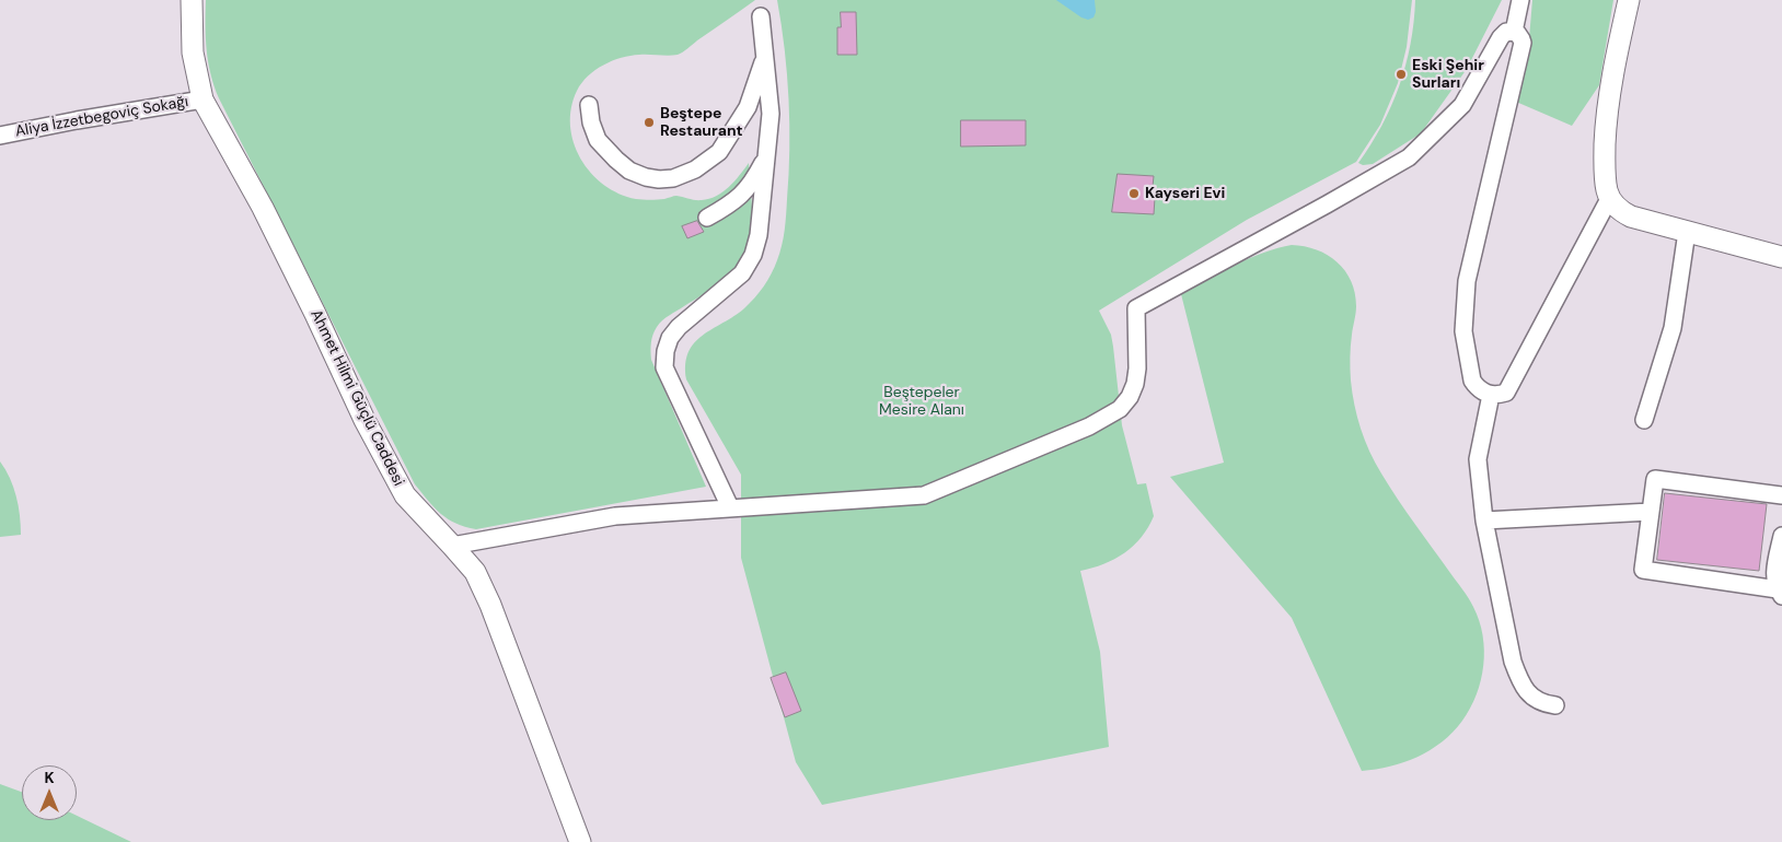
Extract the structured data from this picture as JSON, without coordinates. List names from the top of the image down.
{
  "streets": {
    "street": ["Aliya İzzetbegoviç Sokağı", "Ahmet Hilmi Güçlü Caddesi"]
  },
  "crossings": [
    ["Aliya İzzetbegoviç Sokağı", "Ahmet Hilmi Güçlü Caddesi"]
  ],
  "parks": ["Beştepeler Mesire Alanı"],
  "places": ["Eski Şehir Surları", "Beştepe Restaurant", "Kayseri Evi"],
  "north": "top"
}
